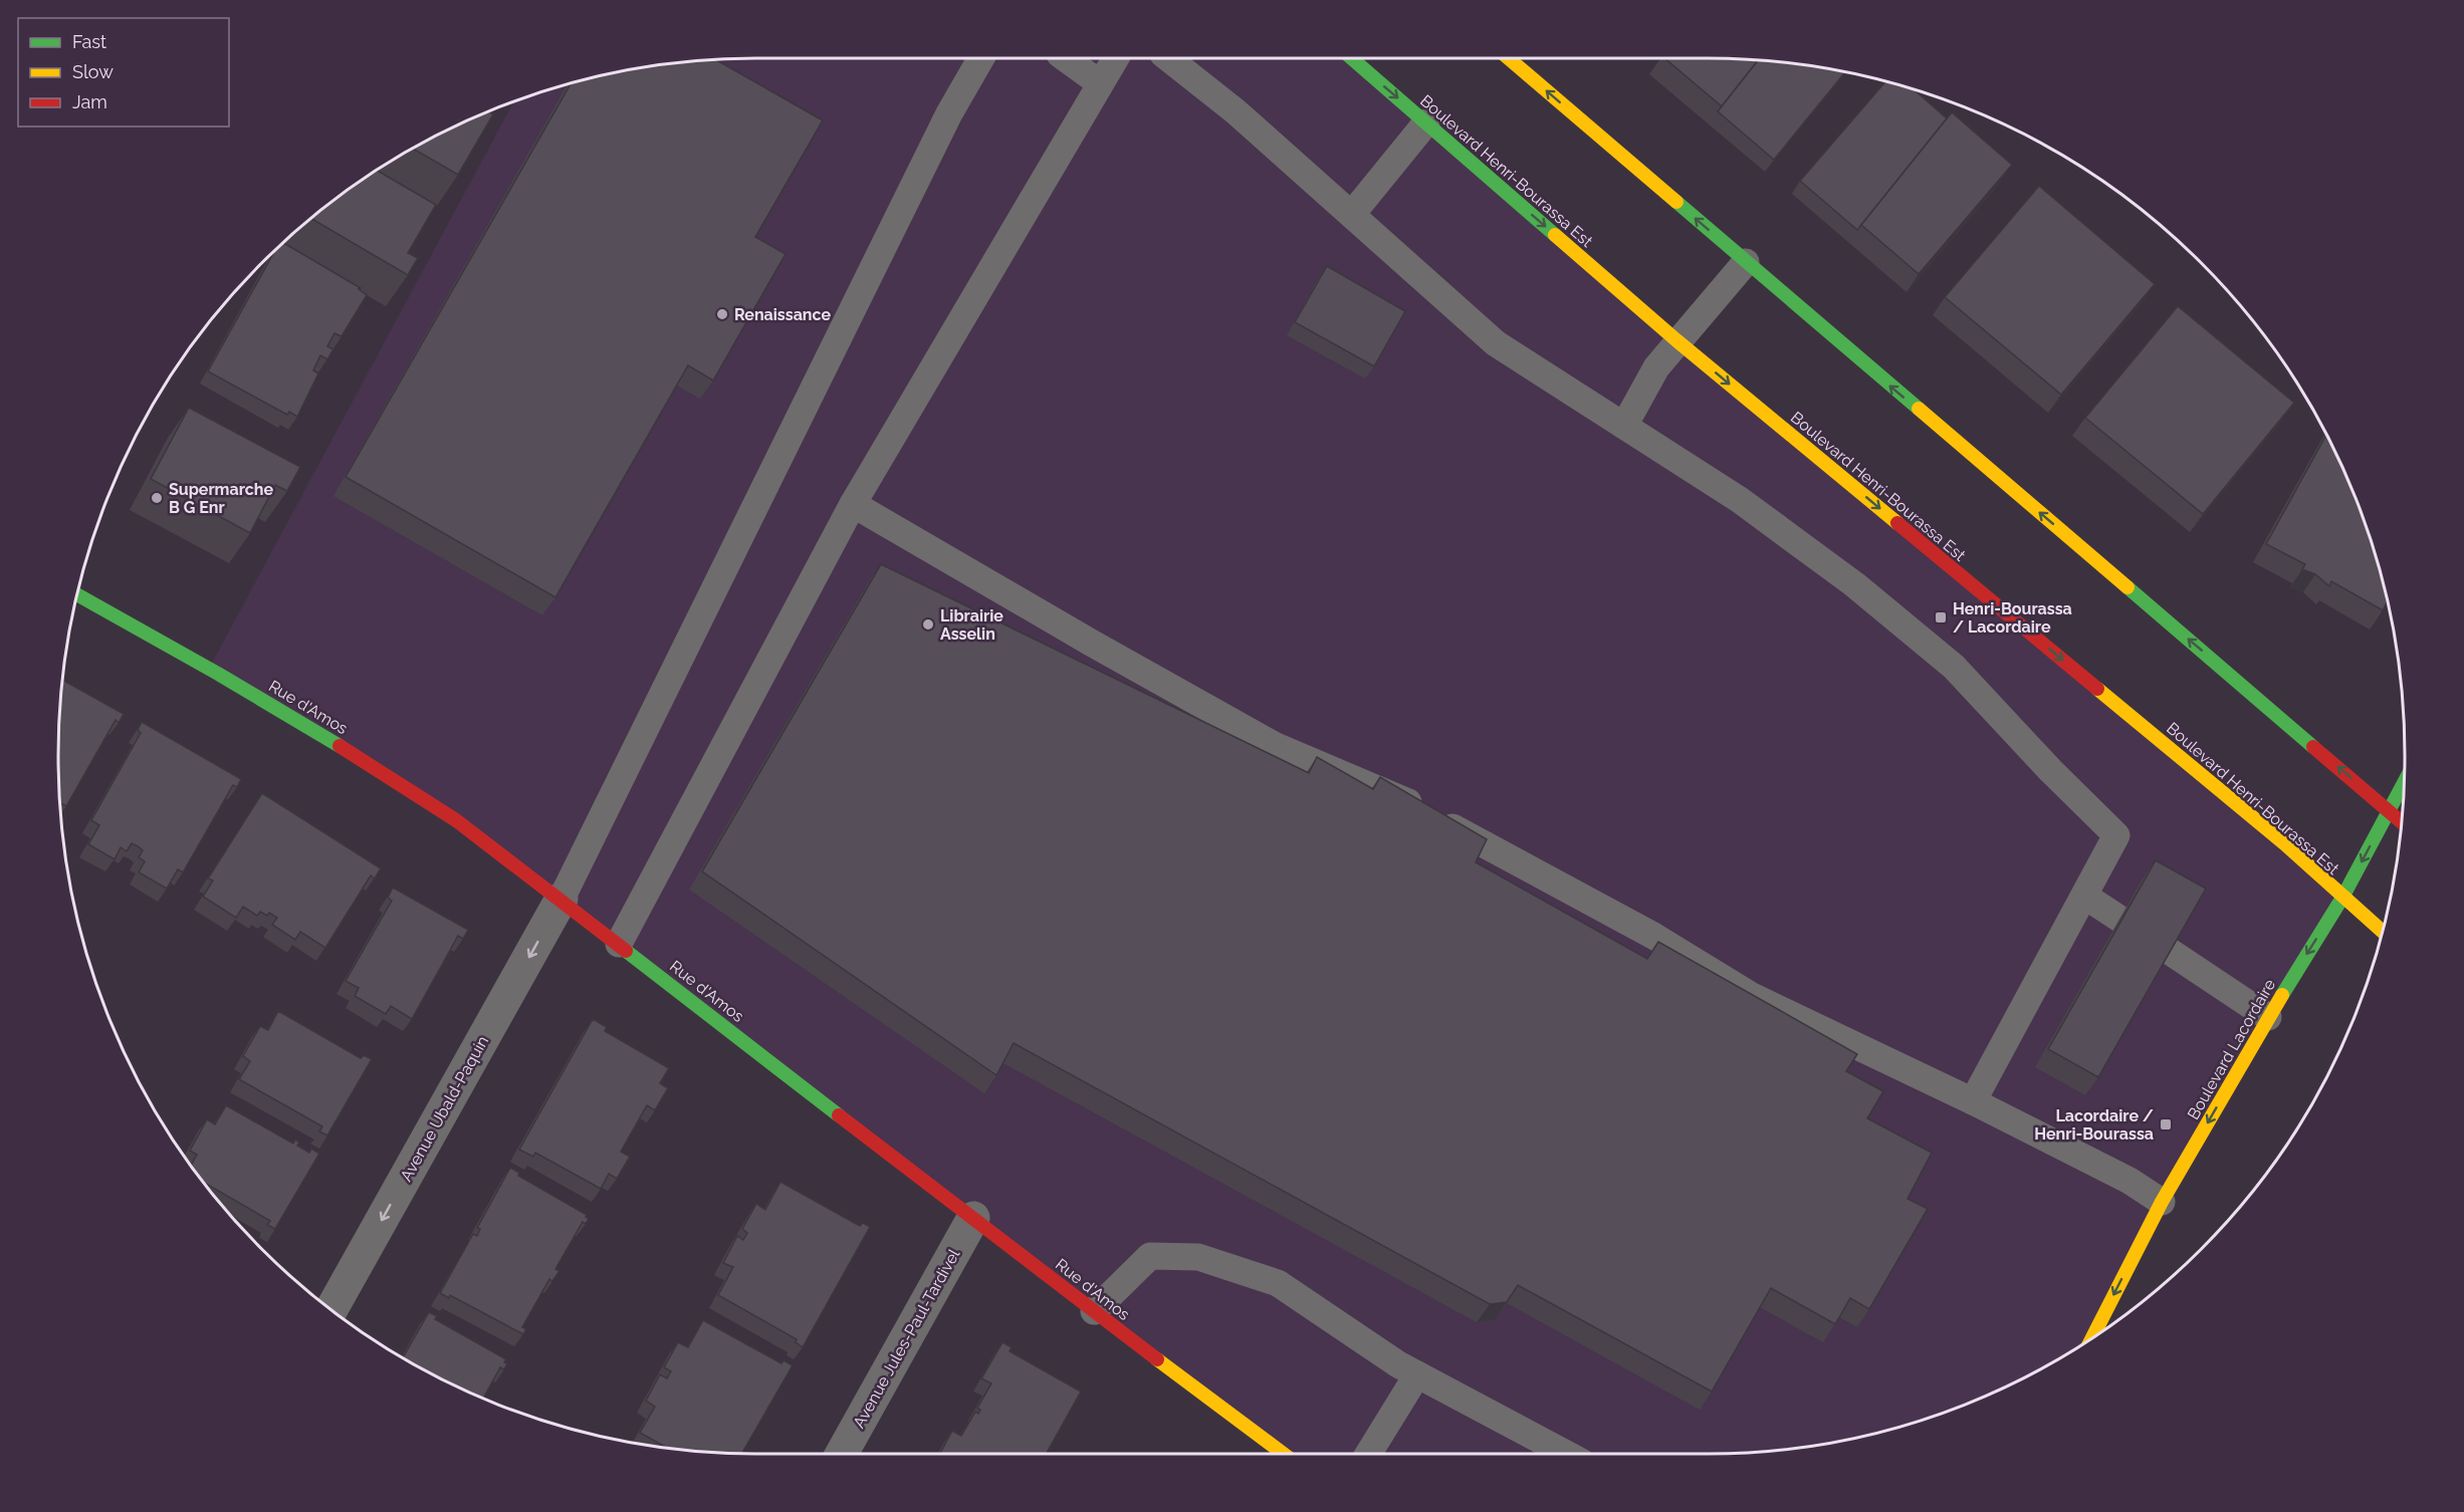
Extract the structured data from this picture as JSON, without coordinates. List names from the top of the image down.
{
  "streets": {
    "main road": ["Boulevard Henri-Bourassa Est", "Rue d'Amos", "Boulevard Lacordaire"],
    "street": ["Avenue Ubald-Paquin", "Avenue Jules-Paul-Tardivel"]
  },
  "crossings": [
    ["Boulevard Henri-Bourassa Est", "Boulevard Lacordaire"],
    ["Rue d'Amos", "Avenue Ubald-Paquin"],
    ["Rue d'Amos", "Avenue Jules-Paul-Tardivel"]
  ],
  "one_way": ["Boulevard Lacordaire", "Avenue Ubald-Paquin"],
  "places": {
    "other": ["Renaissance", "Supermarche B G Enr", "Librairie Asselin"],
    "transit": ["Henri-Bourassa / Lacordaire", "Lacordaire / Henri-Bourassa"]
  },
  "legend": ["Fast", "Slow", "Jam"]
}
